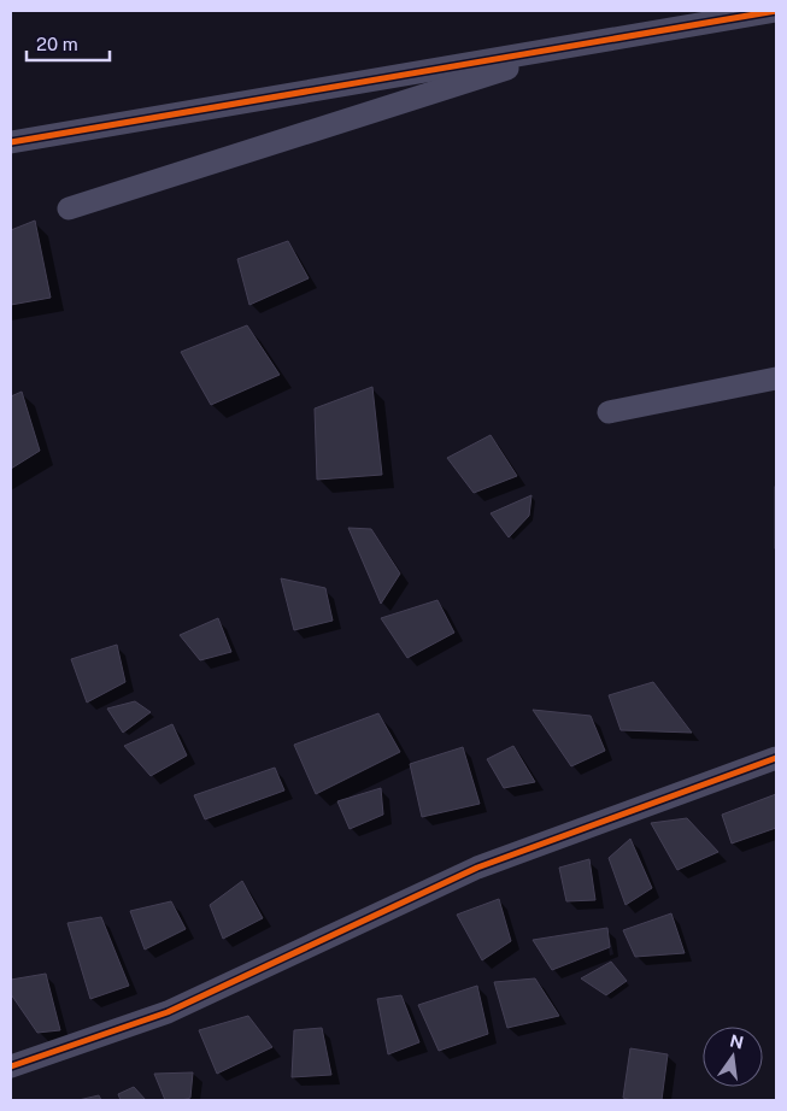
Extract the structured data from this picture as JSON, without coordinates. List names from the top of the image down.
{
  "scale_bar": "20 m",
  "north": "top"
}
